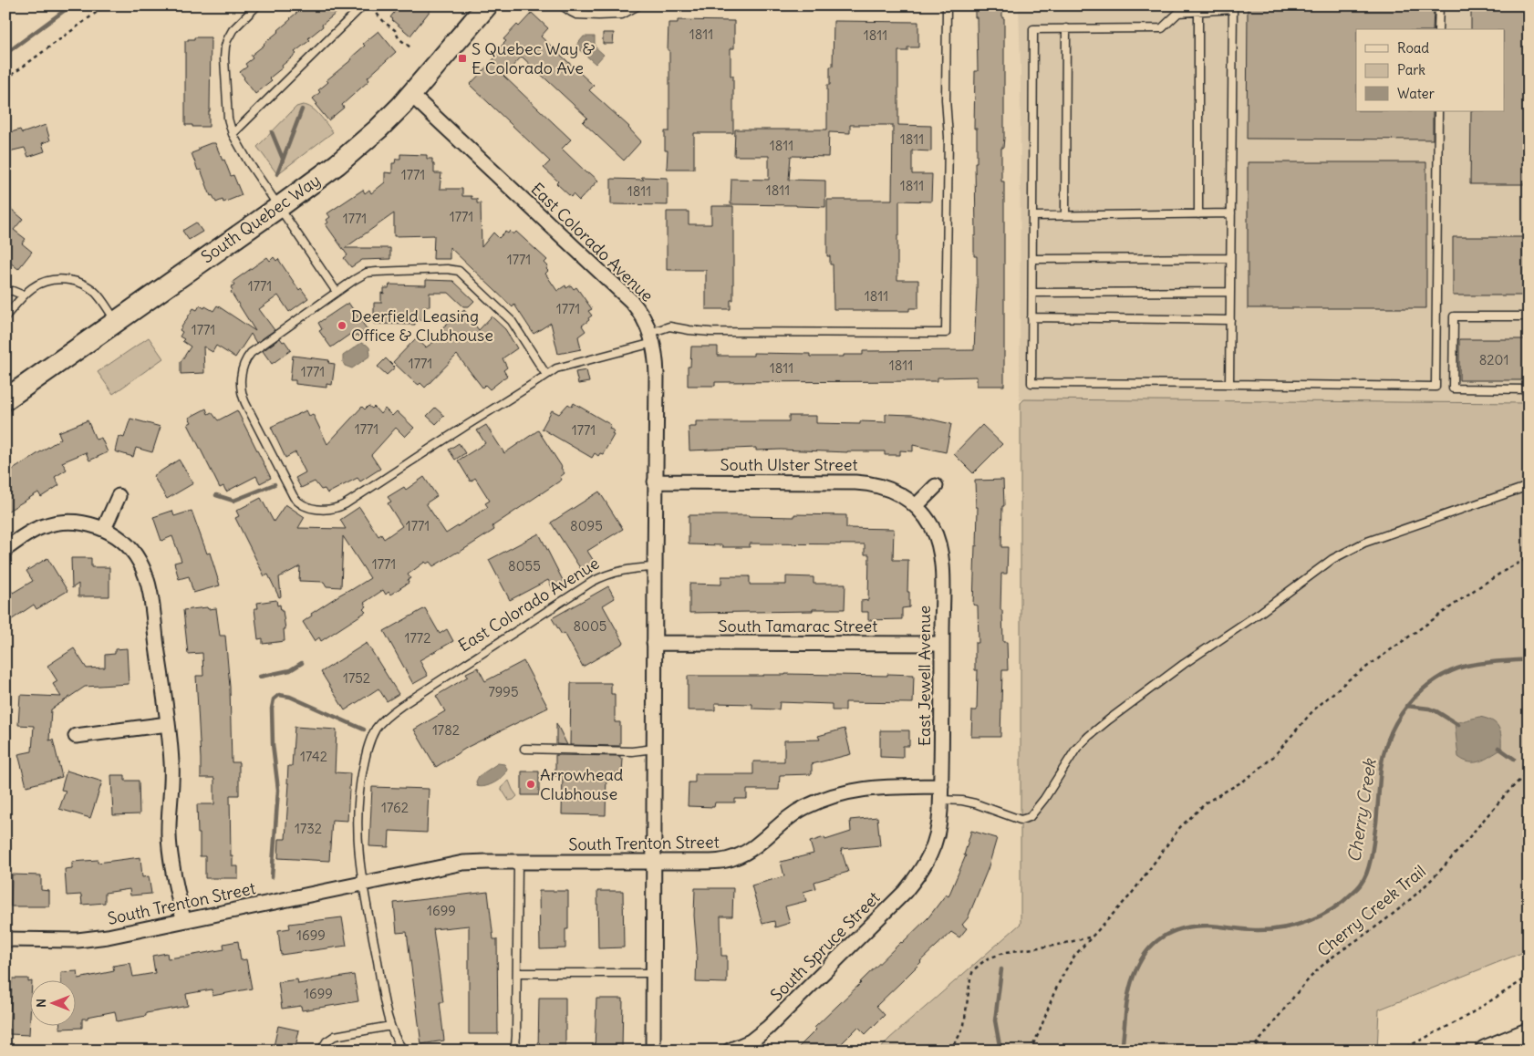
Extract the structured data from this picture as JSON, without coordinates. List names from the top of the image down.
{
  "streets": {
    "street": [
      "South Quebec Way",
      "East Colorado Avenue",
      "South Ulster Street",
      "South Tamarac Street",
      "East Jewell Avenue",
      "South Trenton Street",
      "South Spruce Street"
    ],
    "path": ["Cherry Creek Trail"]
  },
  "crossings": [
    ["South Quebec Way", "East Colorado Avenue"],
    ["East Colorado Avenue", "South Ulster Street"],
    ["East Colorado Avenue", "South Tamarac Street"],
    ["East Colorado Avenue", "South Trenton Street"],
    ["South Ulster Street", "East Jewell Avenue"],
    ["South Tamarac Street", "East Jewell Avenue"],
    ["East Jewell Avenue", "South Trenton Street"],
    ["East Jewell Avenue", "South Spruce Street"]
  ],
  "water": ["Cherry Creek"],
  "places": {
    "transit": ["S Quebec Way & E Colorado Ave"],
    "other": ["Deerfield Leasing Office & Clubhouse", "Arrowhead Clubhouse"]
  },
  "house_numbers": [
    "1811",
    "1811",
    "1811",
    "1811",
    "1771",
    "1811",
    "1811",
    "1811",
    "1771",
    "1771",
    "1771",
    "1771",
    "1811",
    "1771",
    "1771",
    "8201",
    "1771",
    "1811",
    "1811",
    "1771",
    "1771",
    "1771",
    "1771",
    "8095",
    "1771",
    "8055",
    "8005",
    "1772",
    "1752",
    "7995",
    "1782",
    "1742",
    "1762",
    "1732",
    "1699",
    "1699",
    "1699"
  ],
  "legend": ["Road", "Park", "Water"],
  "north": "left"
}
